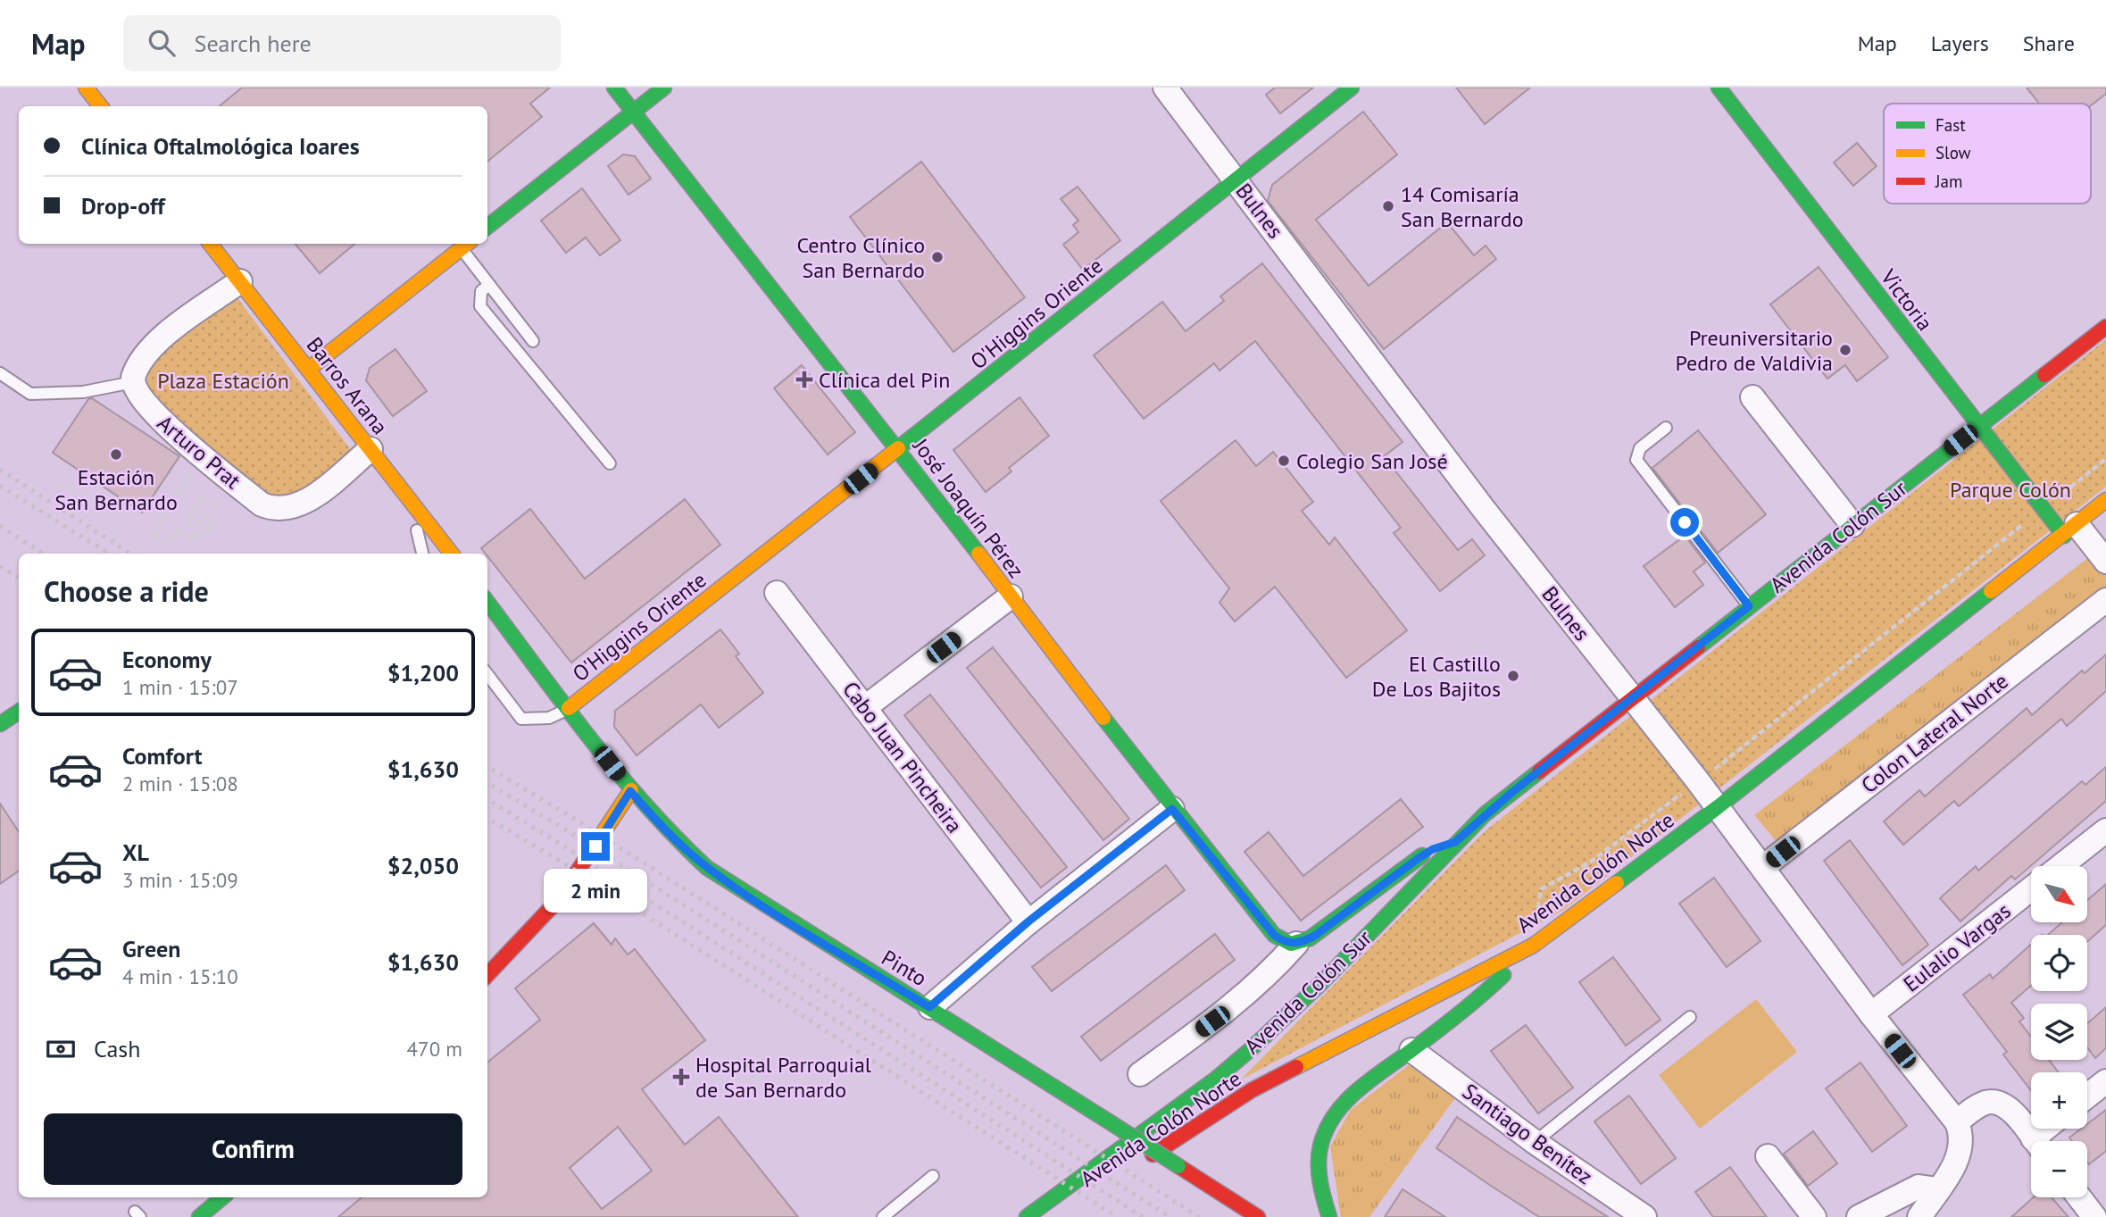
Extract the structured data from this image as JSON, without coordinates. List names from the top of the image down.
{
  "streets": {
    "main road": [
      "Victoria",
      "O'Higgins Oriente",
      "Barros Arana",
      "José Joaquín Pérez",
      "Avenida Colón Sur",
      "Avenida Colón Norte",
      "Pinto"
    ],
    "street": [
      "Bulnes",
      "Arturo Prat",
      "Colon Lateral Norte",
      "Cabo Juan Pincheira",
      "Eulalio Vargas",
      "Santiago Benítez"
    ]
  },
  "crossings": [
    ["Bulnes", "O'Higgins Oriente"],
    ["Bulnes", "Avenida Colón Sur"],
    ["Bulnes", "Colon Lateral Norte"],
    ["Bulnes", "Avenida Colón Norte"],
    ["Bulnes", "Eulalio Vargas"],
    ["Victoria", "Avenida Colón Sur"],
    ["Victoria", "Avenida Colón Norte"],
    ["O'Higgins Oriente", "José Joaquín Pérez"],
    ["O'Higgins Oriente", "Pinto"],
    ["Barros Arana", "Arturo Prat"],
    ["José Joaquín Pérez", "Avenida Colón Sur"]
  ],
  "parks": ["Plaza Estación", "Parque Colón"],
  "places": {
    "other": [
      "14 Comisaría San Bernardo",
      "Centro Clínico San Bernardo",
      "Preuniversitario Pedro de Valdivia",
      "Estación San Bernardo",
      "Colegio San José",
      "El Castillo De Los Bajitos"
    ],
    "health": ["Clínica del Pin", "Hospital Parroquial de San Bernardo"]
  },
  "legend": ["Fast", "Slow", "Jam"],
  "north": "bottom right",
  "page": {
    "header": "Map",
    "search": "Search here",
    "nav": ["Map", "Layers", "Share"],
    "banner": ["Clínica Oftalmológica Ioares", "Drop-off"],
    "heading": "Choose a ride",
    "list": [
      {
        "name": "Economy",
        "note": "1 min · 15:07",
        "value": "$1,200"
      },
      {
        "name": "Comfort",
        "note": "2 min · 15:08",
        "value": "$1,630"
      },
      {
        "name": "XL",
        "note": "3 min · 15:09",
        "value": "$2,050"
      },
      {
        "name": "Green",
        "note": "4 min · 15:10",
        "value": "$1,630"
      }
    ],
    "map_buttons": ["+", "−"],
    "bubble": "2 min",
    "pay": ["Cash", "470 m"],
    "buttons": "Confirm"
  }
}
